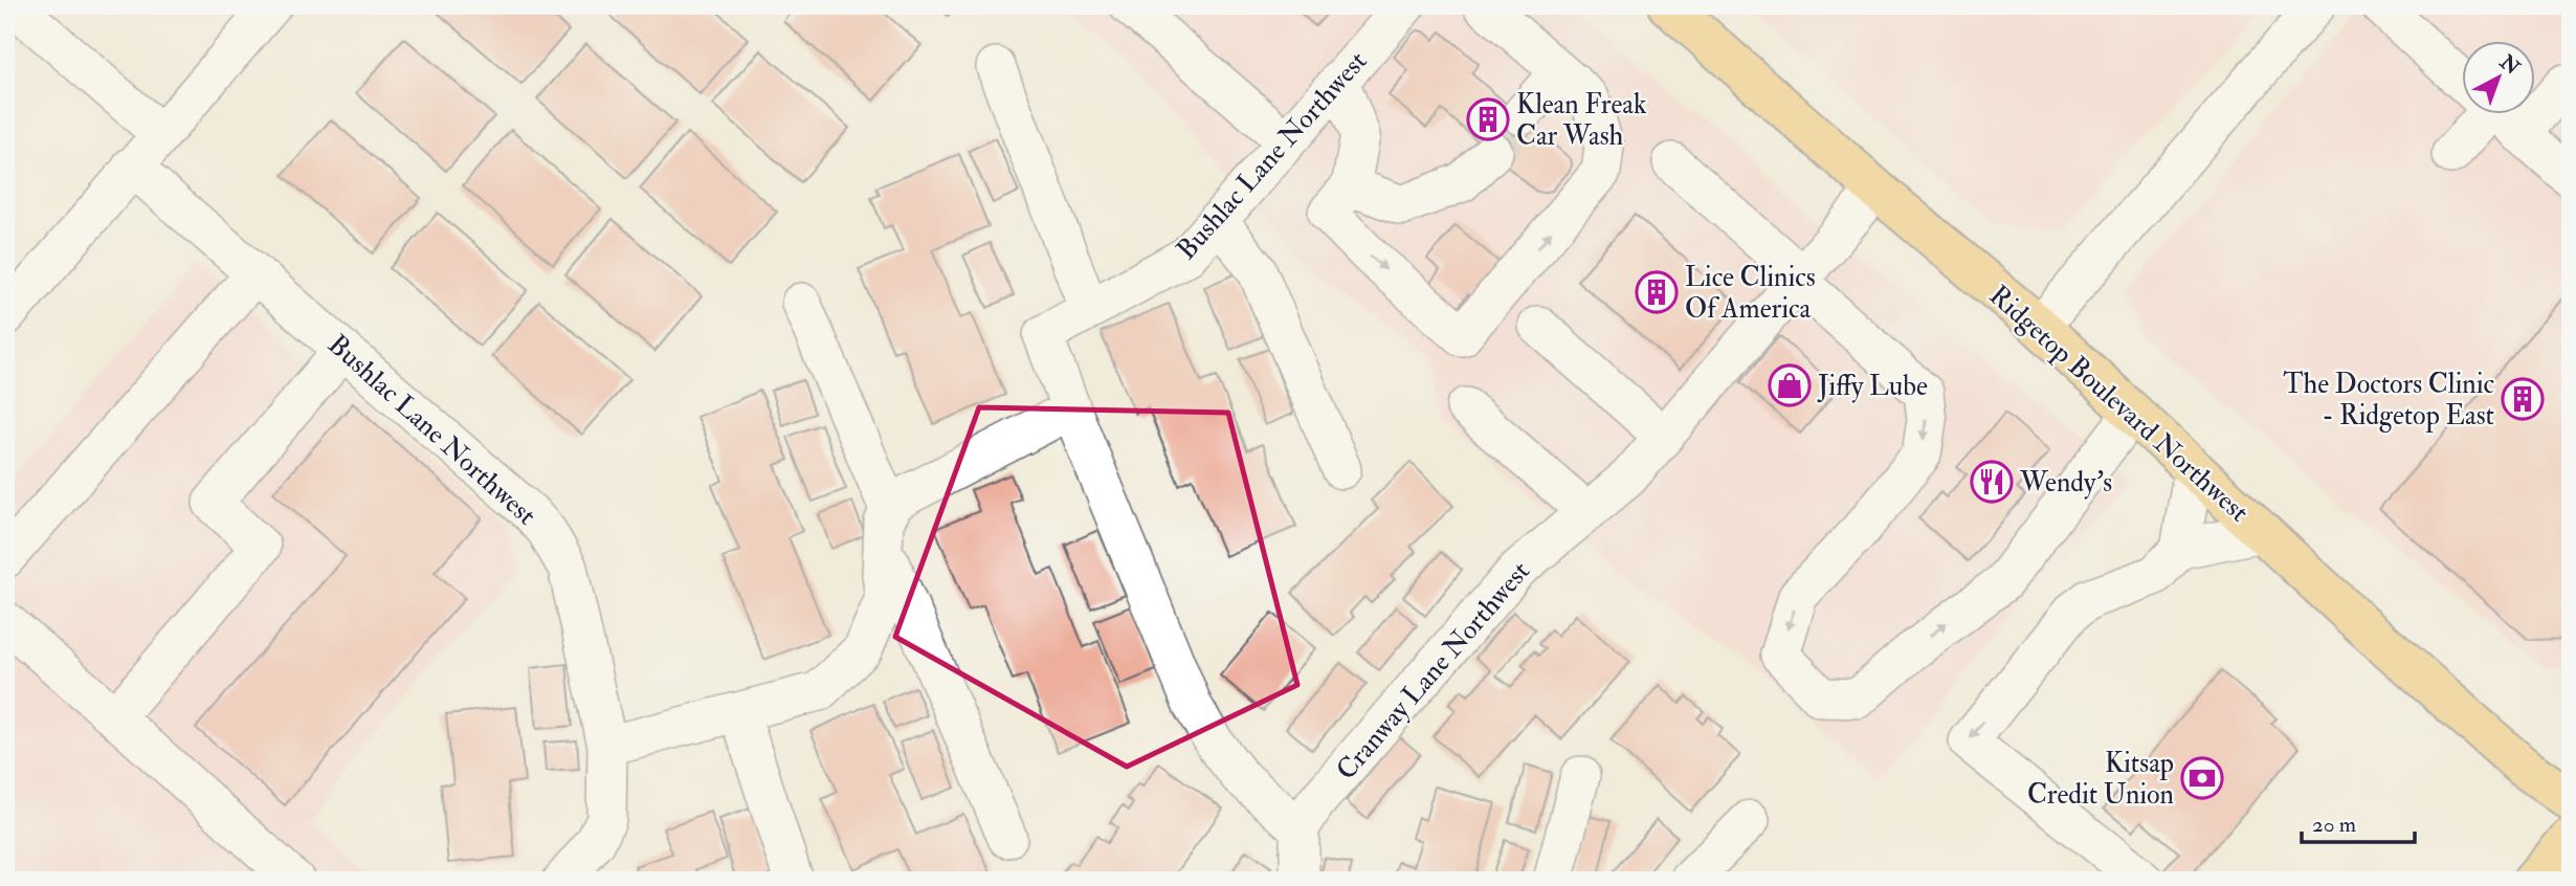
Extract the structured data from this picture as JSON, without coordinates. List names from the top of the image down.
{
  "streets": {
    "main road": ["Ridgetop Boulevard Northwest"],
    "street": ["Bushlac Lane Northwest", "Cranway Lane Northwest"]
  },
  "crossings": [
    ["Ridgetop Boulevard Northwest", "Cranway Lane Northwest"]
  ],
  "places": {
    "building": ["Klean Freak Car Wash", "Lice Clinics Of America", "The Doctors Clinic - Ridgetop East"],
    "shop": ["Jiffy Lube"],
    "restaurant": ["Wendy's"],
    "bank": ["Kitsap Credit Union"]
  },
  "scale_bar": "20 m",
  "north": "top right"
}
